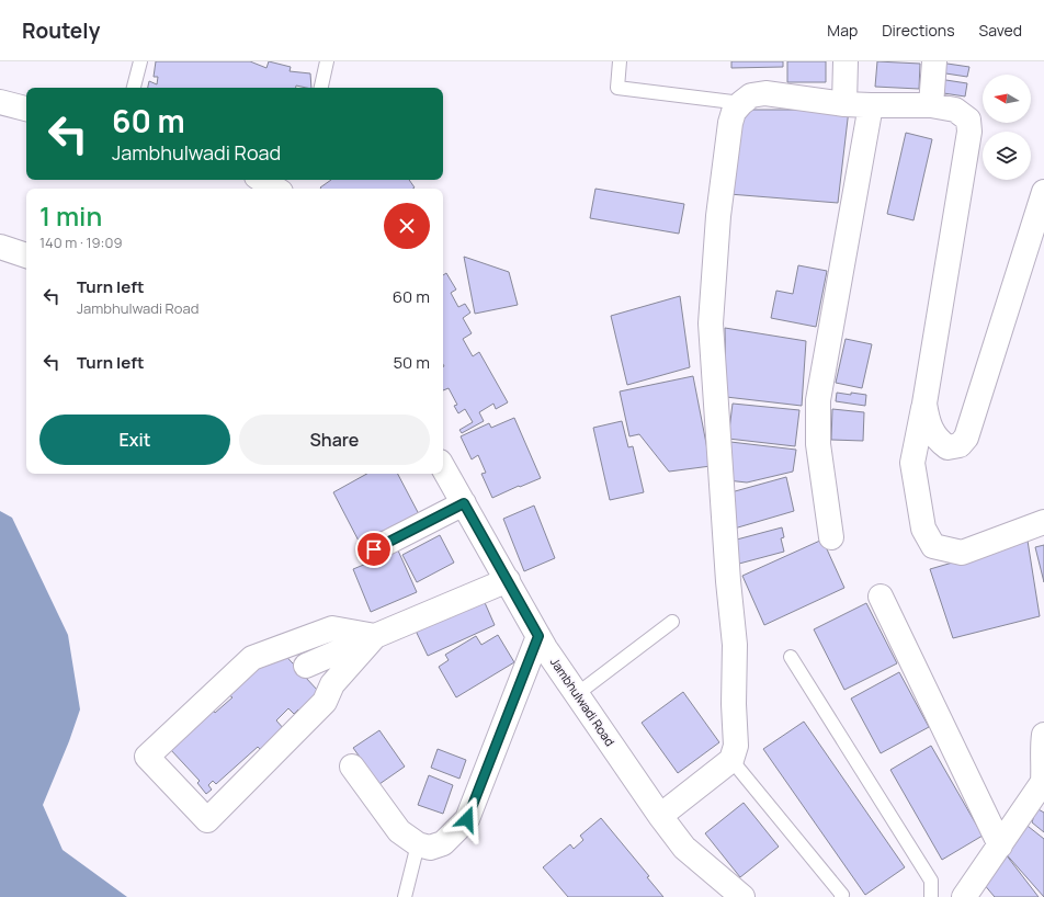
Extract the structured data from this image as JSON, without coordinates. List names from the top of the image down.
{
  "streets": {
    "street": ["Jambhulwadi Road"]
  },
  "north": "left",
  "page": {
    "header": "Routely",
    "nav": ["Map", "Directions", "Saved"],
    "turn": ["60 m", "Jambhulwadi Road"],
    "heading": ["1 min", "140 m · 19:09"],
    "list": [
      {
        "name": "Turn left",
        "note": "Jambhulwadi Road",
        "value": "60 m"
      },
      {
        "name": "Turn left",
        "value": "50 m"
      }
    ],
    "buttons": ["Exit", "Share"]
  }
}
